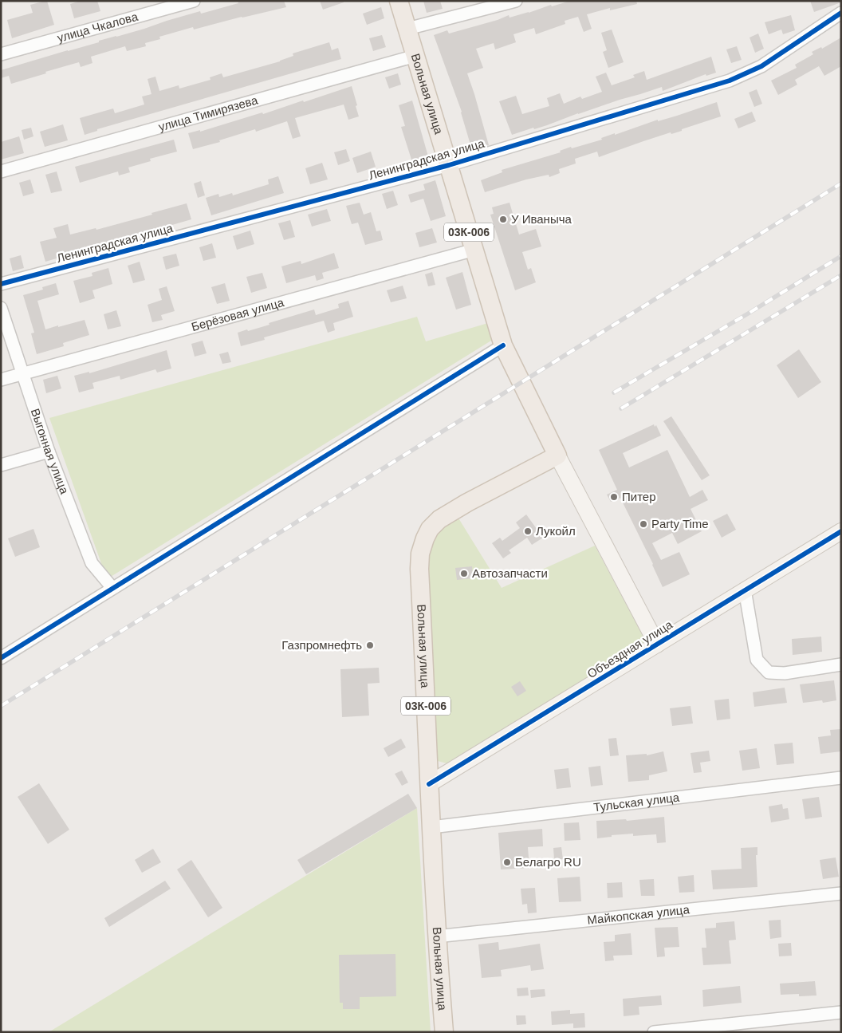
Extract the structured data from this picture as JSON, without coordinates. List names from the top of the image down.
{
  "streets": {
    "main road": ["Вольная улица", "03К-006"],
    "street": [
      "улица Чкалова",
      "улица Тимирязева",
      "Ленинградская улица",
      "Берёзовая улица",
      "Выгонная улица",
      "Объездная улица",
      "Тульская улица",
      "Майкопская улица"
    ]
  },
  "crossings": [
    ["Вольная улица", "улица Тимирязева"],
    ["Вольная улица", "Ленинградская улица"],
    ["Вольная улица", "Берёзовая улица"],
    ["Вольная улица", "Объездная улица"],
    ["Вольная улица", "Тульская улица"],
    ["Вольная улица", "Майкопская улица"],
    ["Берёзовая улица", "Выгонная улица"]
  ],
  "places": [
    "У Иваныча",
    "Питер",
    "Party Time",
    "Лукойл",
    "Автозапчасти",
    "Газпромнефть",
    "Белагро RU"
  ]
}
